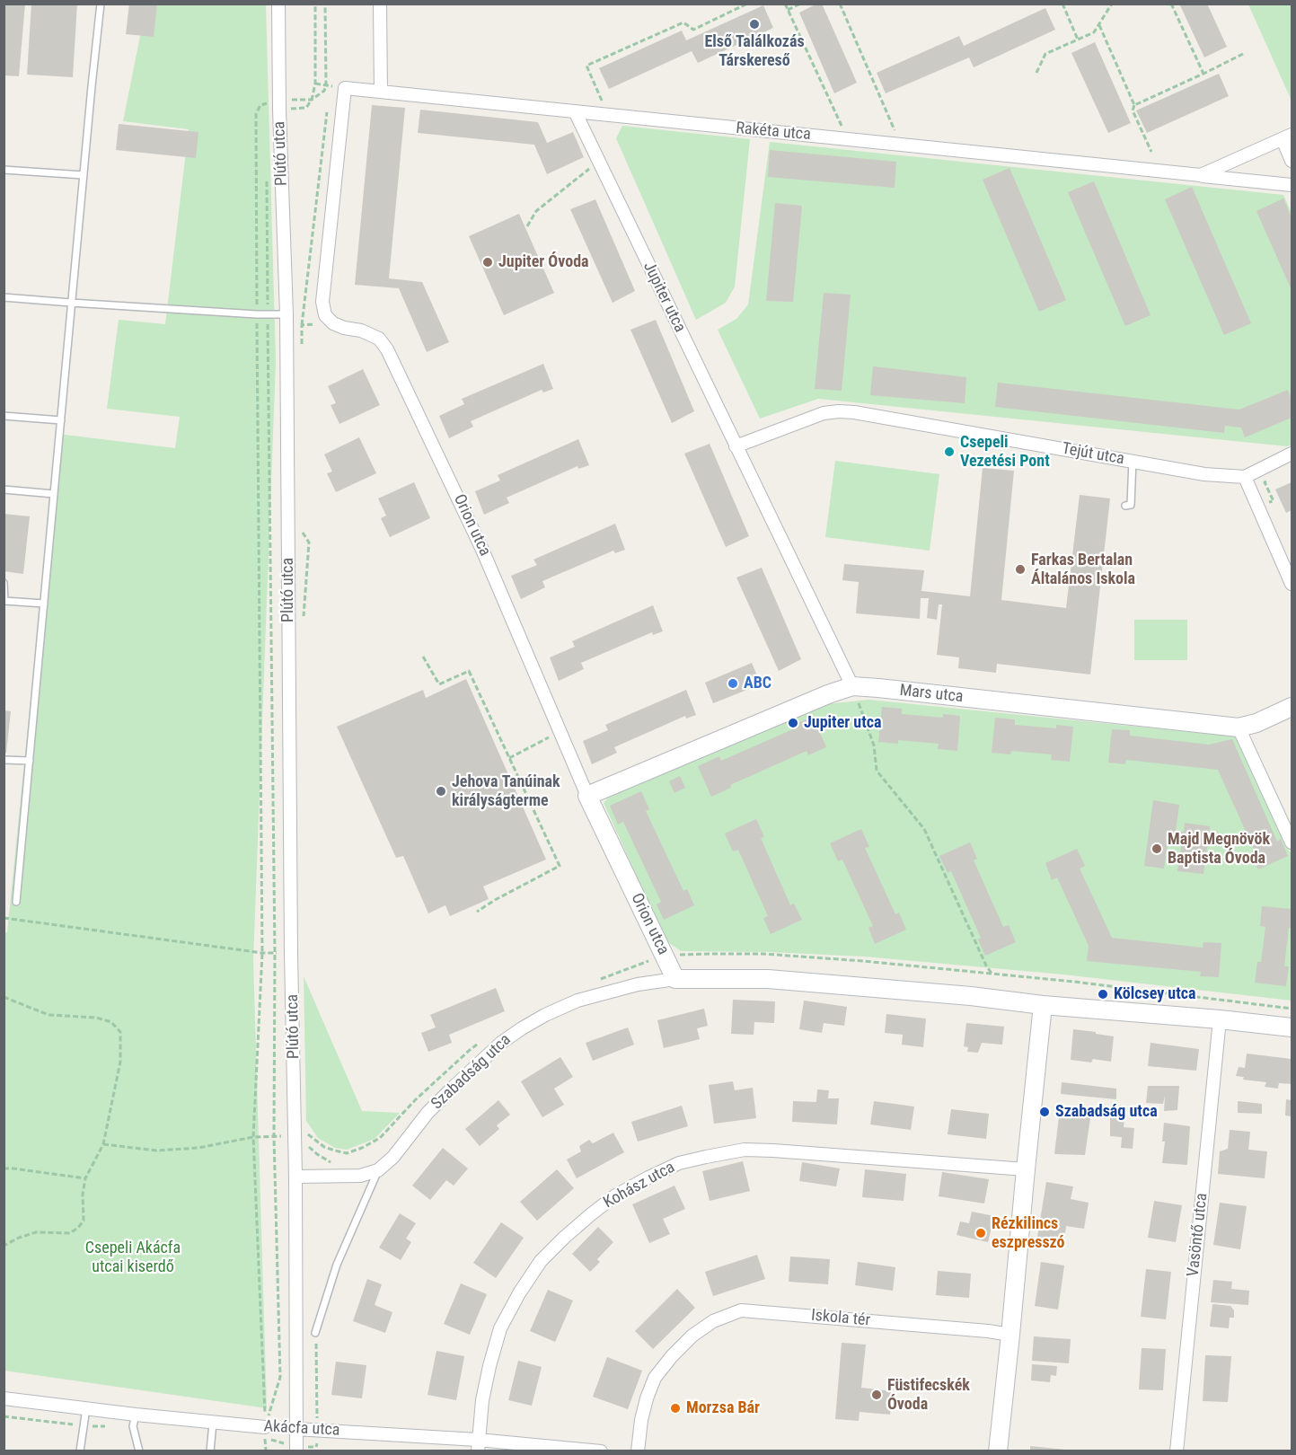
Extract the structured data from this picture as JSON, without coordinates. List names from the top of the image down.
{
  "streets": {
    "street": [
      "Rakéta utca",
      "Plútó utca",
      "Jupiter utca",
      "Tejút utca",
      "Orion utca",
      "Mars utca",
      "Szabadság utca",
      "Kohász utca",
      "Vasöntő utca",
      "Iskola tér",
      "Akácfa utca"
    ]
  },
  "crossings": [
    ["Rakéta utca", "Jupiter utca"],
    ["Rakéta utca", "Orion utca"],
    ["Jupiter utca", "Tejút utca"],
    ["Jupiter utca", "Mars utca"],
    ["Orion utca", "Mars utca"],
    ["Orion utca", "Szabadság utca"],
    ["Szabadság utca", "Vasöntő utca"],
    ["Kohász utca", "Akácfa utca"]
  ],
  "parks": ["Csepeli Akácfa utcai kiserdő"],
  "places": [
    "Első Találkozás Társkereső",
    "Jupiter Óvoda",
    "Csepeli Vezetési Pont",
    "Farkas Bertalan Általános Iskola",
    "ABC",
    "Jupiter utca",
    "Jehova Tanúinak királyságterme",
    "Majd Megnövök Baptista Óvoda",
    "Kölcsey utca",
    "Szabadság utca",
    "Rézkilincs eszpresszó",
    "Füstifecskék Óvoda",
    "Morzsa Bár"
  ]
}
